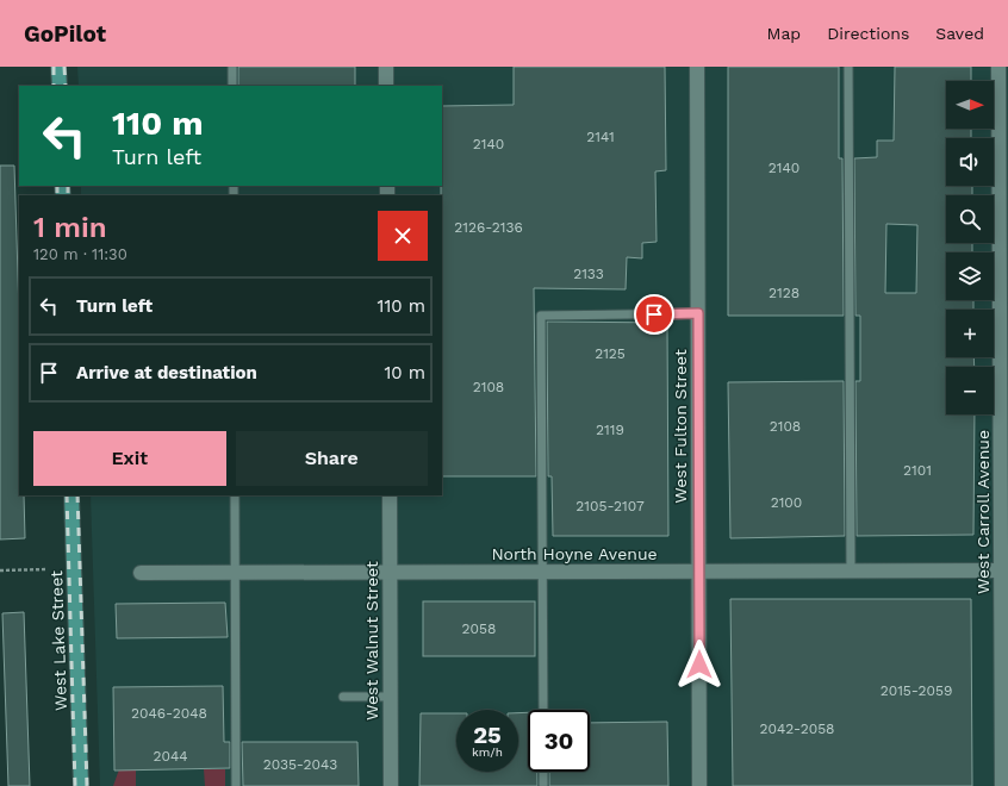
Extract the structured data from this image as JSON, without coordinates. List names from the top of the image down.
{
  "streets": {
    "main road": ["West Lake Street"],
    "street": [
      "West Fulton Street",
      "West Carroll Avenue",
      "North Hoyne Avenue",
      "West Walnut Street"
    ]
  },
  "crossings": [
    ["West Fulton Street", "North Hoyne Avenue"],
    ["West Carroll Avenue", "North Hoyne Avenue"],
    ["North Hoyne Avenue", "West Walnut Street"]
  ],
  "house_numbers": [
    "2141",
    "2140",
    "2140",
    "2126-2136",
    "2133",
    "2128",
    "2125",
    "2108",
    "2108",
    "2119",
    "2101",
    "2100",
    "2105-2107",
    "2058",
    "2015-2059",
    "2046-2048",
    "2042-2058",
    "2044",
    "2035-2043"
  ],
  "north": "right",
  "page": {
    "header": "GoPilot",
    "nav": ["Map", "Directions", "Saved"],
    "map_buttons": ["+", "−"],
    "turn": ["110 m", "Turn left"],
    "heading": ["1 min", "120 m · 11:30"],
    "list": [
      {
        "name": "Turn left",
        "value": "110 m"
      },
      {
        "name": "Arrive at destination",
        "value": "10 m"
      }
    ],
    "buttons": ["Exit", "Share"],
    "speed": "25 km/h",
    "limit": "30"
  }
}
